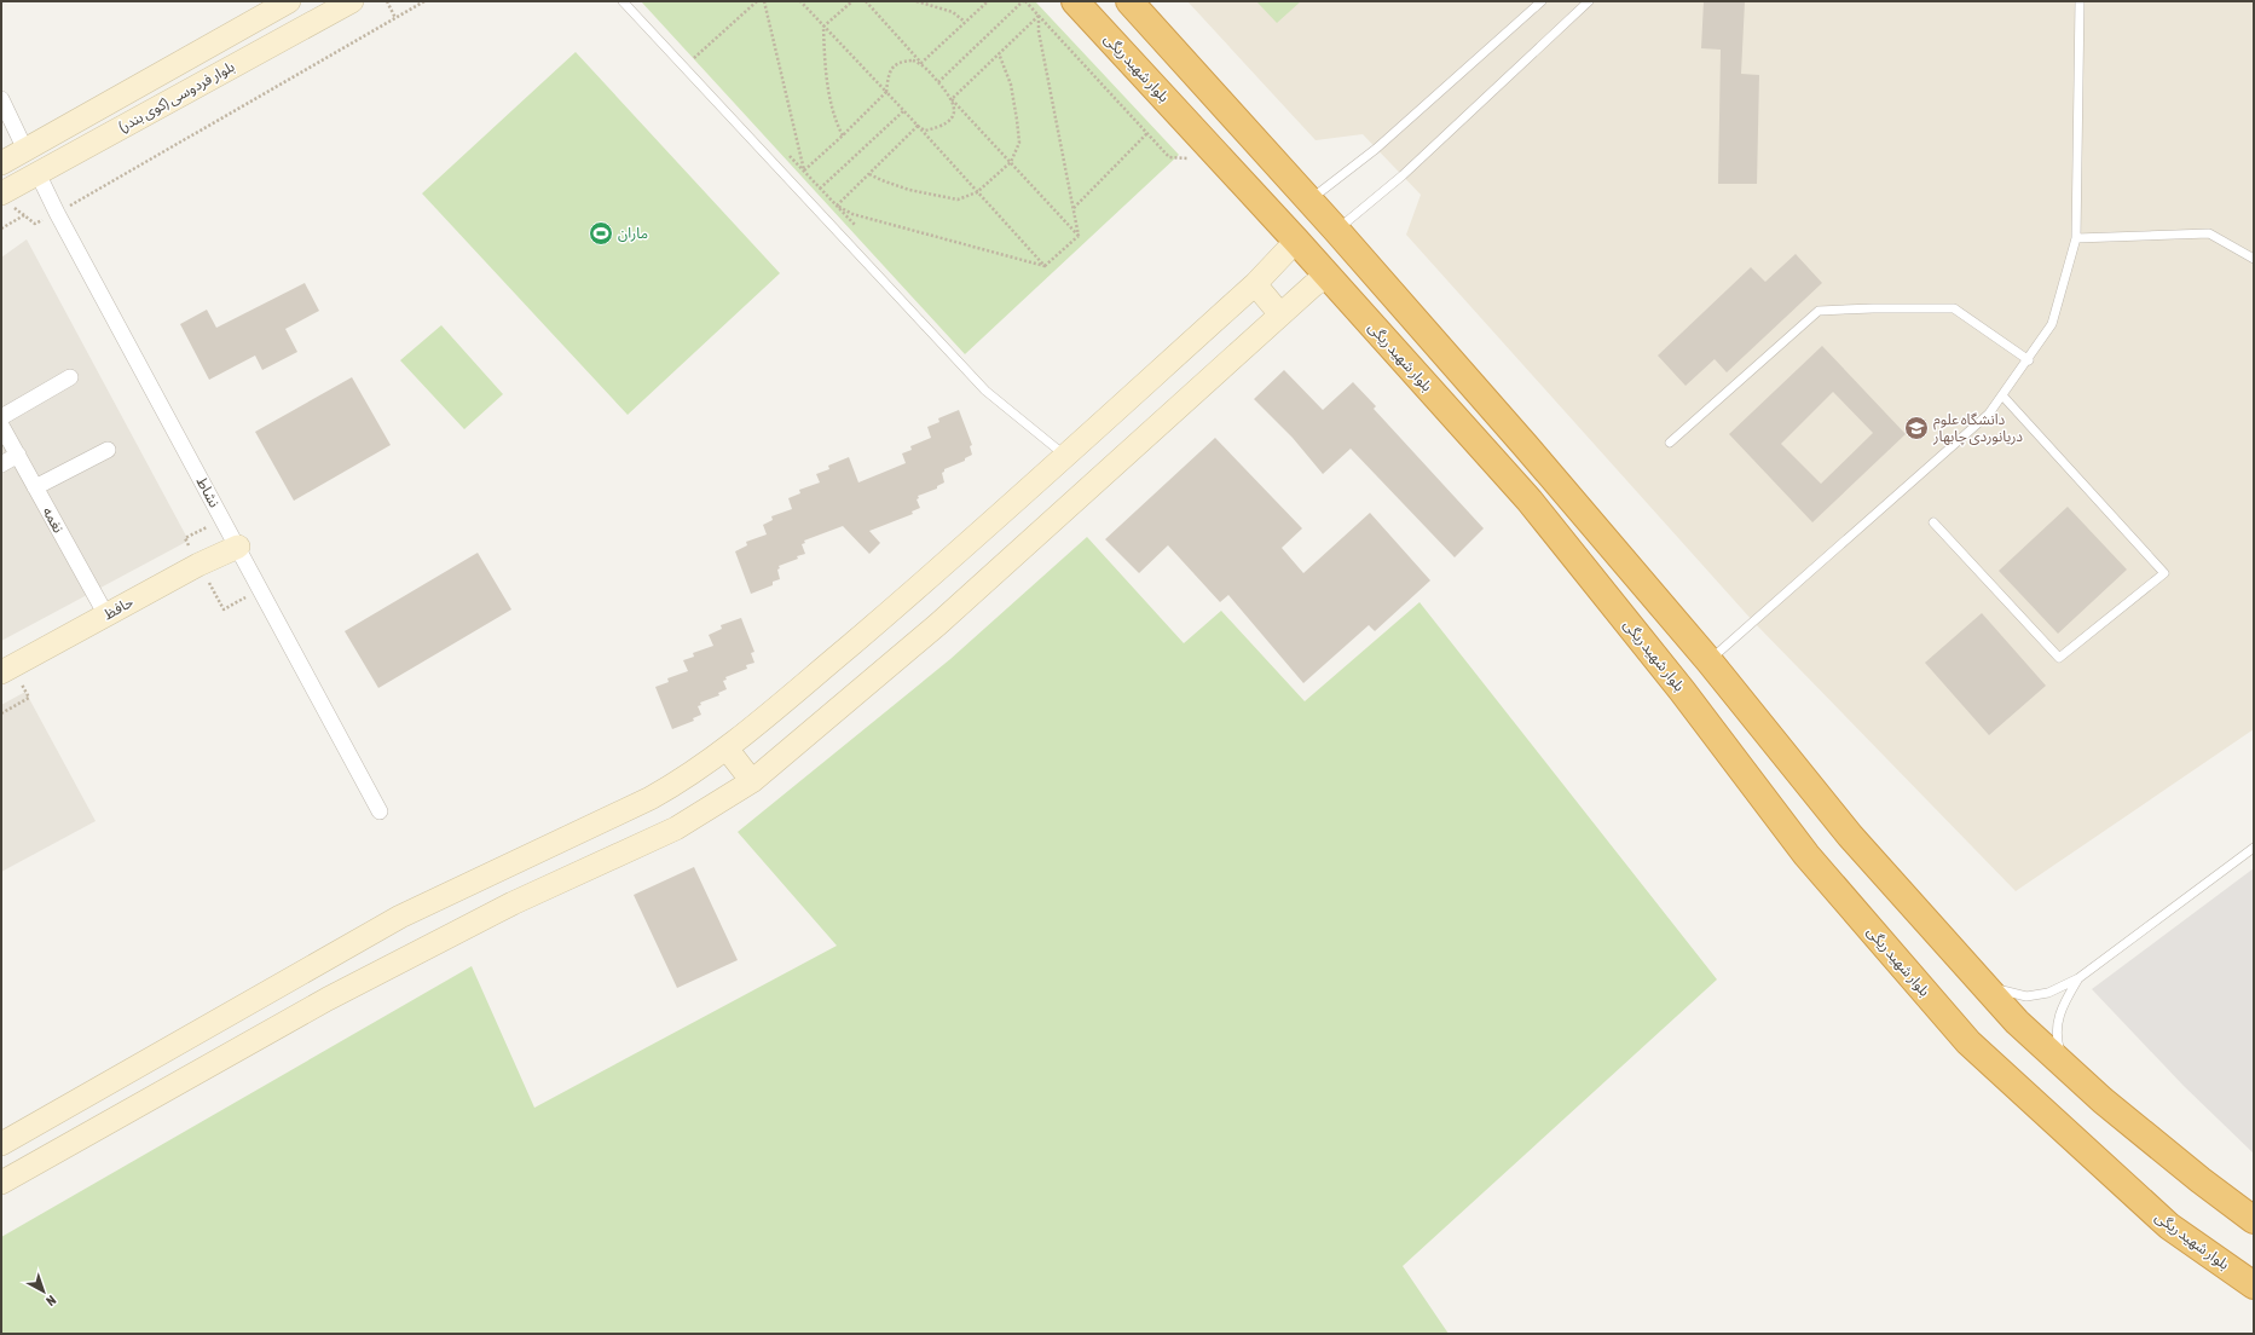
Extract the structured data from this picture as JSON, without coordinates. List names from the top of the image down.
{
  "streets": {
    "highway": ["بلوار شهید ریگی"],
    "street": [
      "بلوار فردوسی (کوی بندر)",
      "نشاط",
      "نغمه",
      "حافظ"
    ]
  },
  "crossings": [
    ["بلوار فردوسی (کوی بندر)", "نشاط"],
    ["نشاط", "حافظ"],
    ["نغمه", "حافظ"]
  ],
  "places": {
    "sports": ["ماران"],
    "school or university": ["دانشگاه علوم دریانوردی چابهار"]
  },
  "north": "bottom right"
}
